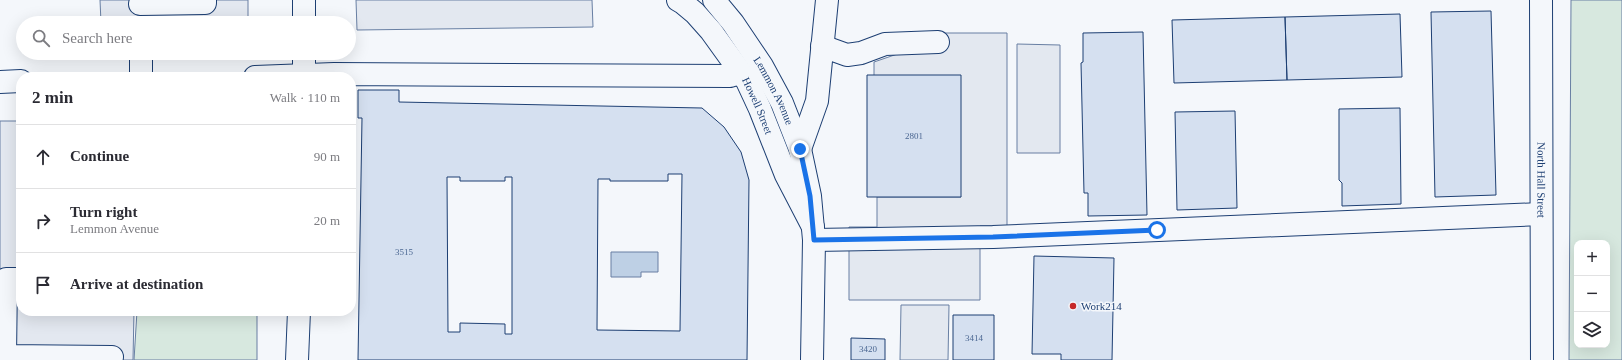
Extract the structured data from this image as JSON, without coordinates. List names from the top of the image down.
{
  "streets": {
    "main road": ["Lemmon Avenue", "Howell Street", "North Hall Street"]
  },
  "crossings": [
    ["Lemmon Avenue", "Howell Street"]
  ],
  "places": ["Work214"],
  "house_numbers": [
    "2801",
    "3515",
    "3414",
    "3420"
  ],
  "page": {
    "search": "Search here",
    "heading": ["2 min", "Walk · 110 m"],
    "list": [
      ["Continue", "90 m"],
      ["Turn right", "Lemmon Avenue", "20 m"],
      "Arrive at destination"
    ],
    "map_buttons": ["+", "−"]
  }
}
